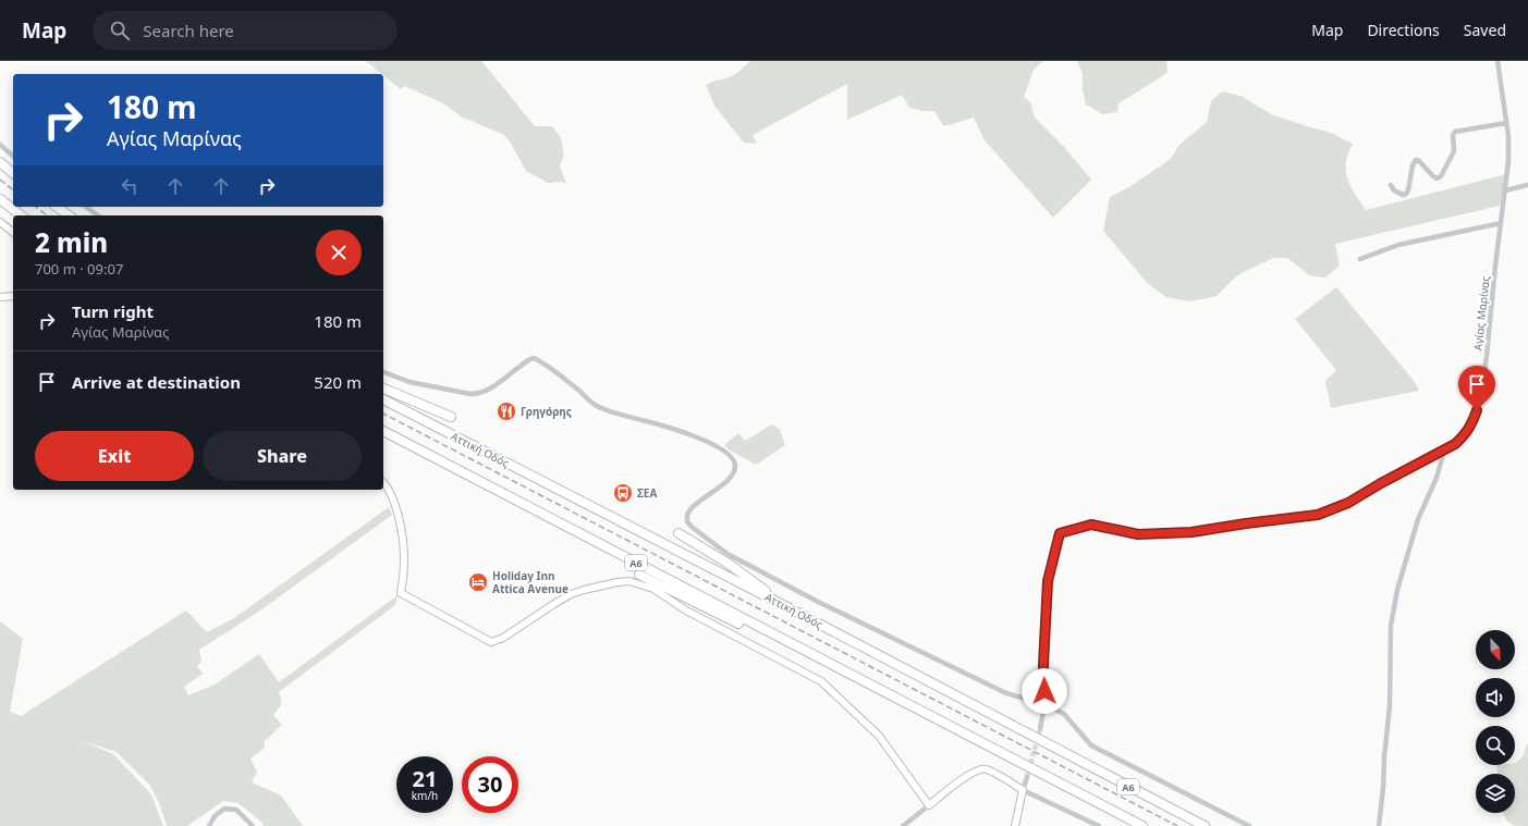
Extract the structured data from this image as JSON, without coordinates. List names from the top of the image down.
{
  "streets": {
    "highway": ["Αττική Οδός", "Α6"],
    "street": ["Αγίας Μαρίνας"]
  },
  "places": {
    "restaurant": ["Γρηγόρης"],
    "bus stop": ["ΣΕΑ"],
    "hotel": ["Holiday Inn Attica Avenue"]
  },
  "north": "bottom right",
  "page": {
    "header": "Map",
    "search": "Search here",
    "nav": ["Map", "Directions", "Saved"],
    "turn": ["180 m", "Αγίας Μαρίνας"],
    "heading": ["2 min", "700 m · 09:07"],
    "list": [
      {
        "name": "Turn right",
        "note": "Αγίας Μαρίνας",
        "value": "180 m"
      },
      {
        "name": "Arrive at destination",
        "value": "520 m"
      }
    ],
    "buttons": ["Exit", "Share"],
    "speed": "21 km/h",
    "limit": "30"
  }
}
